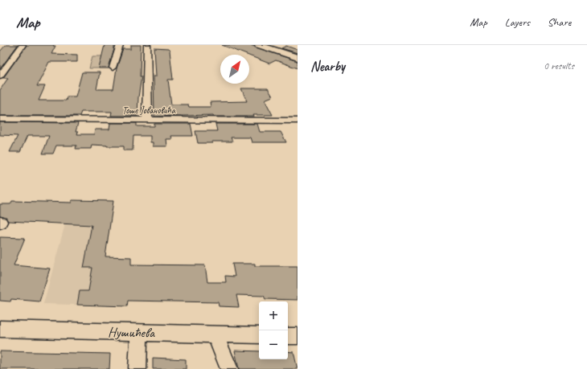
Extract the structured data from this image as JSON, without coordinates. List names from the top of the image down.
{
  "streets": {
    "street": ["Тоше Јовановића", "Нушићева"]
  },
  "north": "top right",
  "page": {
    "header": "Map",
    "nav": ["Map", "Layers", "Share"],
    "heading": ["Nearby", "0 results"],
    "map_buttons": ["+", "−"]
  }
}
